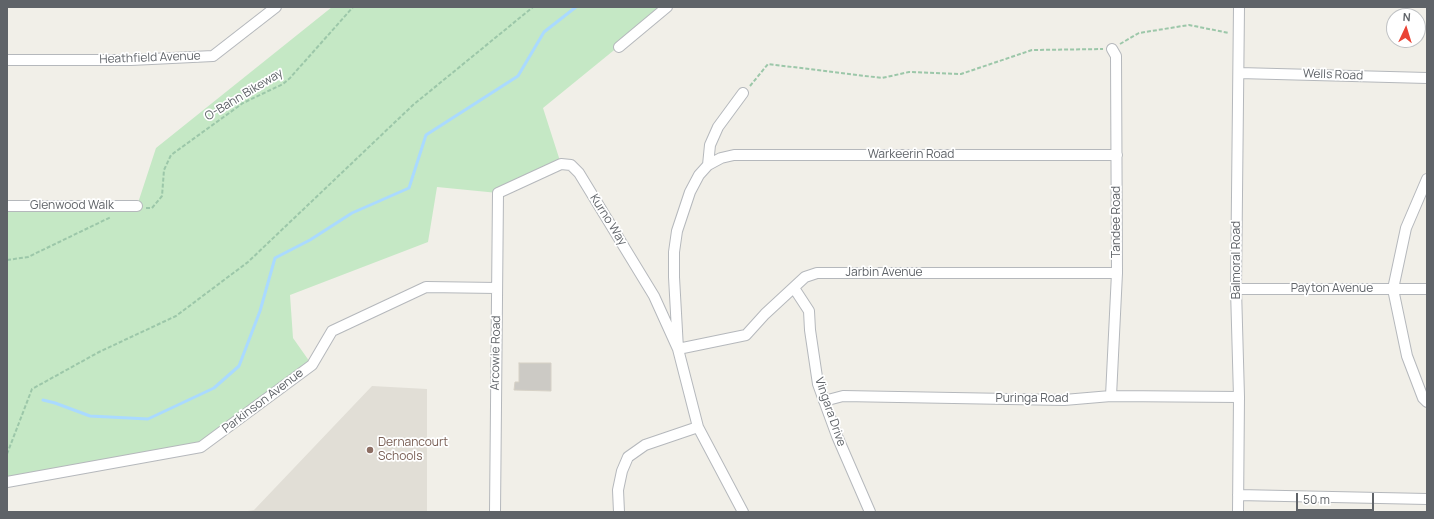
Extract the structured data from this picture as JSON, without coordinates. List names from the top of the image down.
{
  "streets": {
    "street": [
      "Heathfield Avenue",
      "Wells Road",
      "Warkeerin Road",
      "Glenwood Walk",
      "Kurno Way",
      "Tandee Road",
      "Balmoral Road",
      "Jarbin Avenue",
      "Payton Avenue",
      "Arcowie Road",
      "Puringa Road",
      "Parkinson Avenue",
      "Vingara Drive"
    ],
    "path": ["O-Bahn Bikeway"]
  },
  "crossings": [
    ["Wells Road", "Balmoral Road"],
    ["O-Bahn Bikeway", "Glenwood Walk"],
    ["Warkeerin Road", "Tandee Road"],
    ["Kurno Way", "Jarbin Avenue"],
    ["Kurno Way", "Arcowie Road"],
    ["Tandee Road", "Jarbin Avenue"],
    ["Tandee Road", "Puringa Road"],
    ["Balmoral Road", "Payton Avenue"],
    ["Balmoral Road", "Puringa Road"],
    ["Jarbin Avenue", "Vingara Drive"],
    ["Arcowie Road", "Parkinson Avenue"],
    ["Puringa Road", "Vingara Drive"]
  ],
  "places": ["Dernancourt Schools"],
  "scale_bar": "50 m",
  "north": "top"
}
